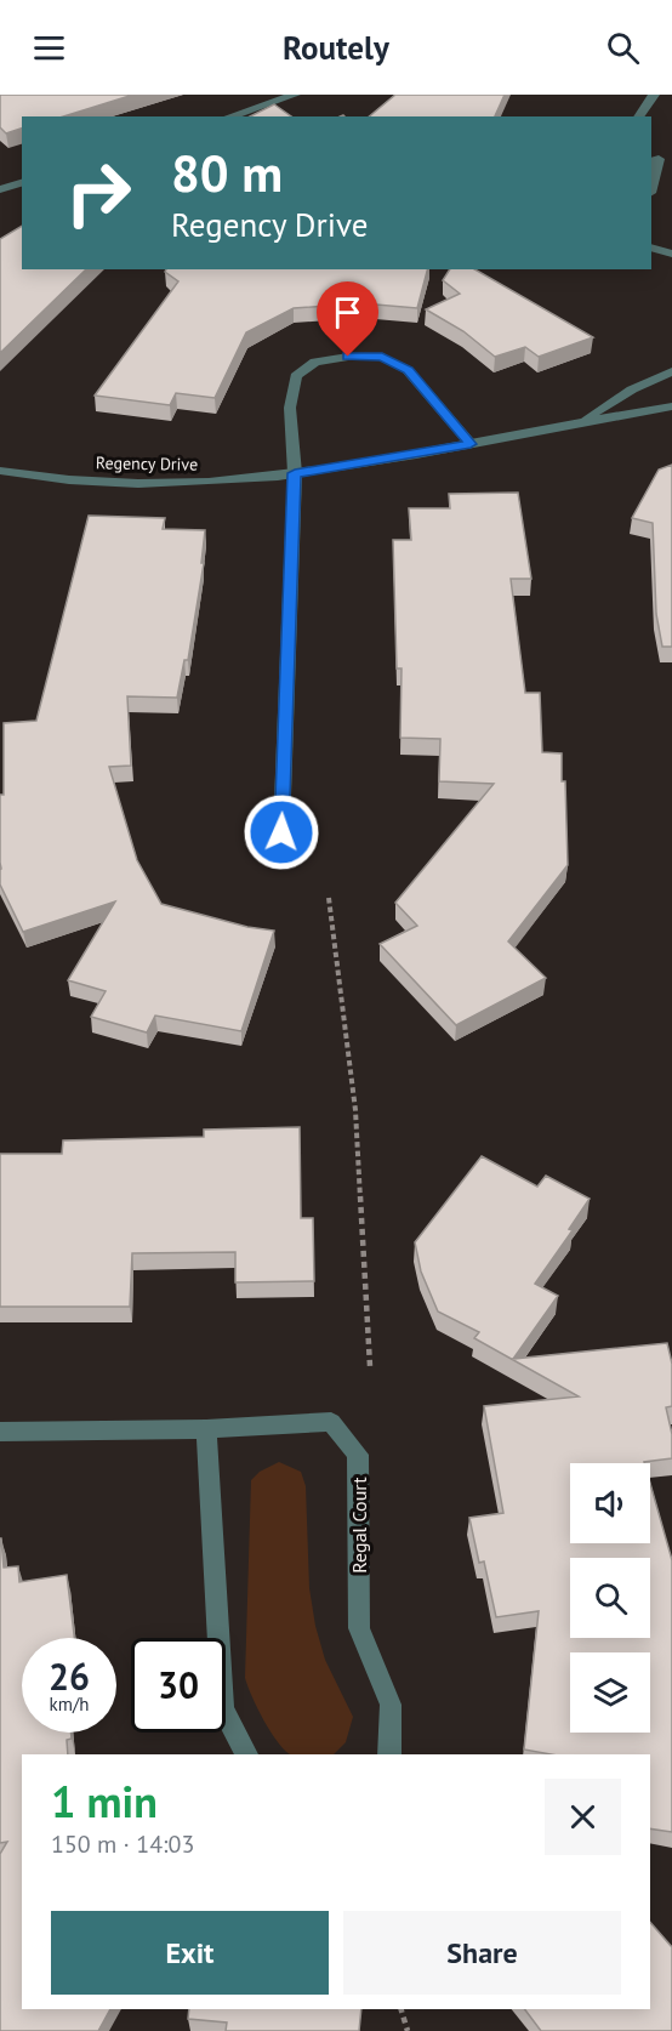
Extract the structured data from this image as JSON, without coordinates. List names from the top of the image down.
{
  "streets": {
    "street": ["Regency Drive", "Regal Court"]
  },
  "page": {
    "header": "Routely",
    "turn": ["80 m", "Regency Drive"],
    "speed": "26 km/h",
    "limit": "30",
    "heading": ["1 min", "150 m · 14:03"],
    "buttons": ["Exit", "Share"]
  }
}
